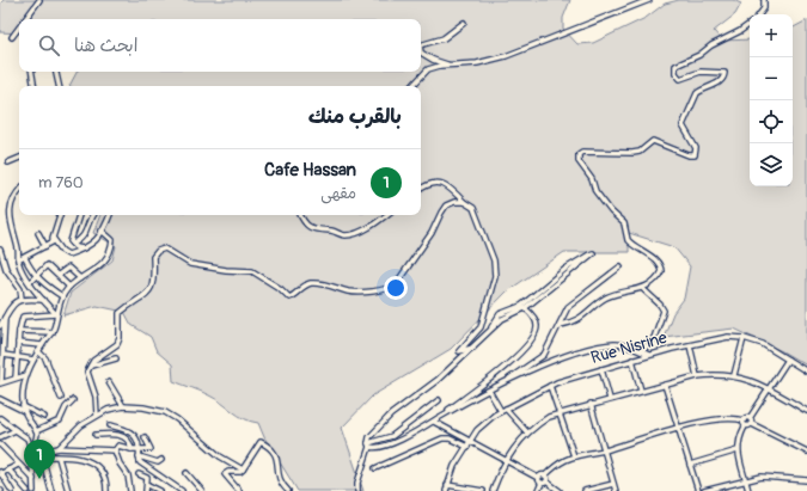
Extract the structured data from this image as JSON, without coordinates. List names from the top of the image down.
{
  "streets": {
    "street": ["Rue Nisrine"]
  },
  "page": {
    "map_buttons": ["+", "−"],
    "search": "ابحث هنا",
    "heading": "بالقرب منك",
    "list": [
      {
        "mark": "1",
        "name": "Cafe Hassan",
        "note": "مقهى",
        "value": "760 m"
      }
    ],
    "pins": "1"
  }
}
